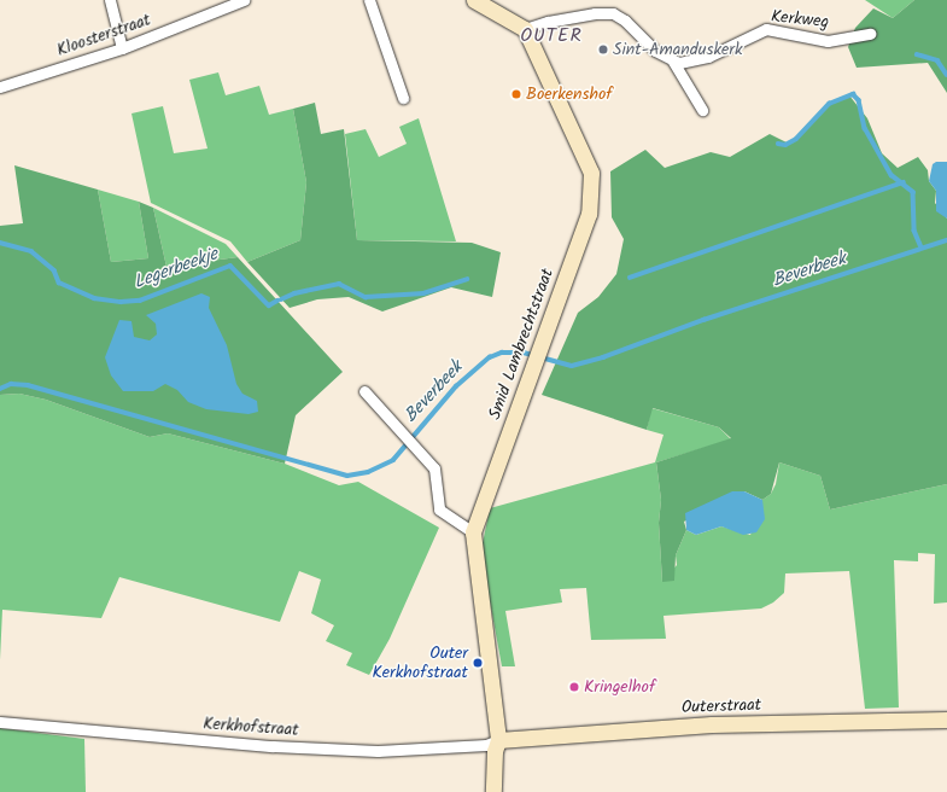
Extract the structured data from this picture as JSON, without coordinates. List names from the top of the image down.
{
  "streets": {
    "street": [
      "Kerkweg",
      "Kloosterstraat",
      "Smid Lambrechtstraat",
      "Outerstraat",
      "Kerkhofstraat"
    ]
  },
  "crossings": [
    ["Smid Lambrechtstraat", "Outerstraat"],
    ["Smid Lambrechtstraat", "Kerkhofstraat"],
    ["Outerstraat", "Kerkhofstraat"]
  ],
  "districts": ["OUTER"],
  "water": ["Legerbeekje", "Beverbeek"],
  "places": [
    "Sint-Amanduskerk",
    "Boerkenshof",
    "Outer Kerkhofstraat",
    "Kringelhof"
  ]
}
